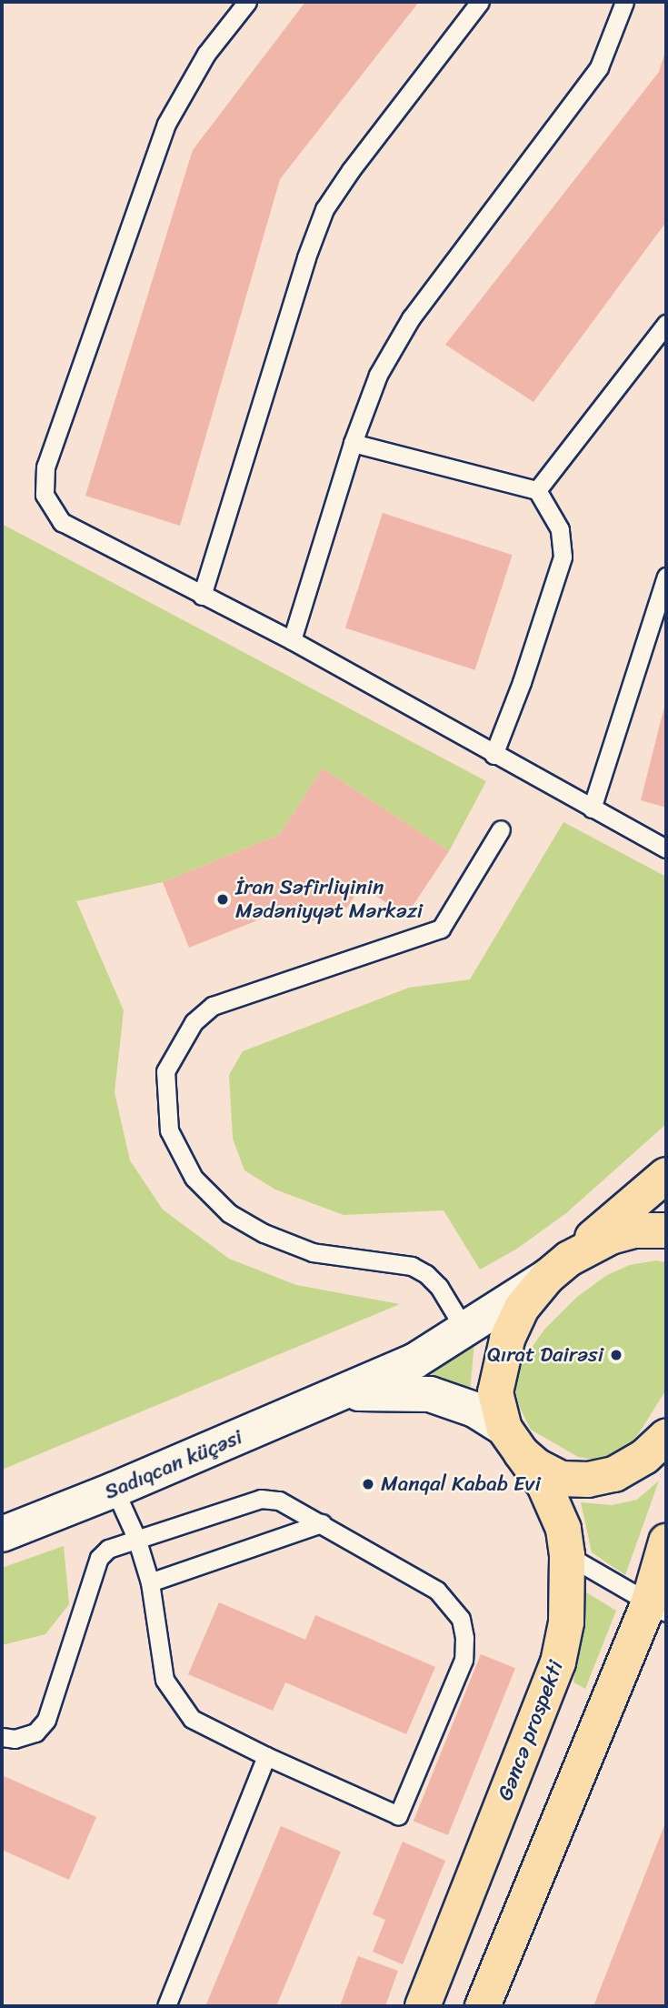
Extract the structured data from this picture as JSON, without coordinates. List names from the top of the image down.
{
  "streets": {
    "main road": ["Gəncə prospekti"],
    "street": ["Sadıqcan küçəsi"]
  },
  "crossings": [
    ["Sadıqcan küçəsi", "Gəncə prospekti"]
  ],
  "places": ["İran Səfirliyinin Mədəniyyət Mərkəzi", "Qırat Dairəsi", "Manqal Kabab Evi"]
}
